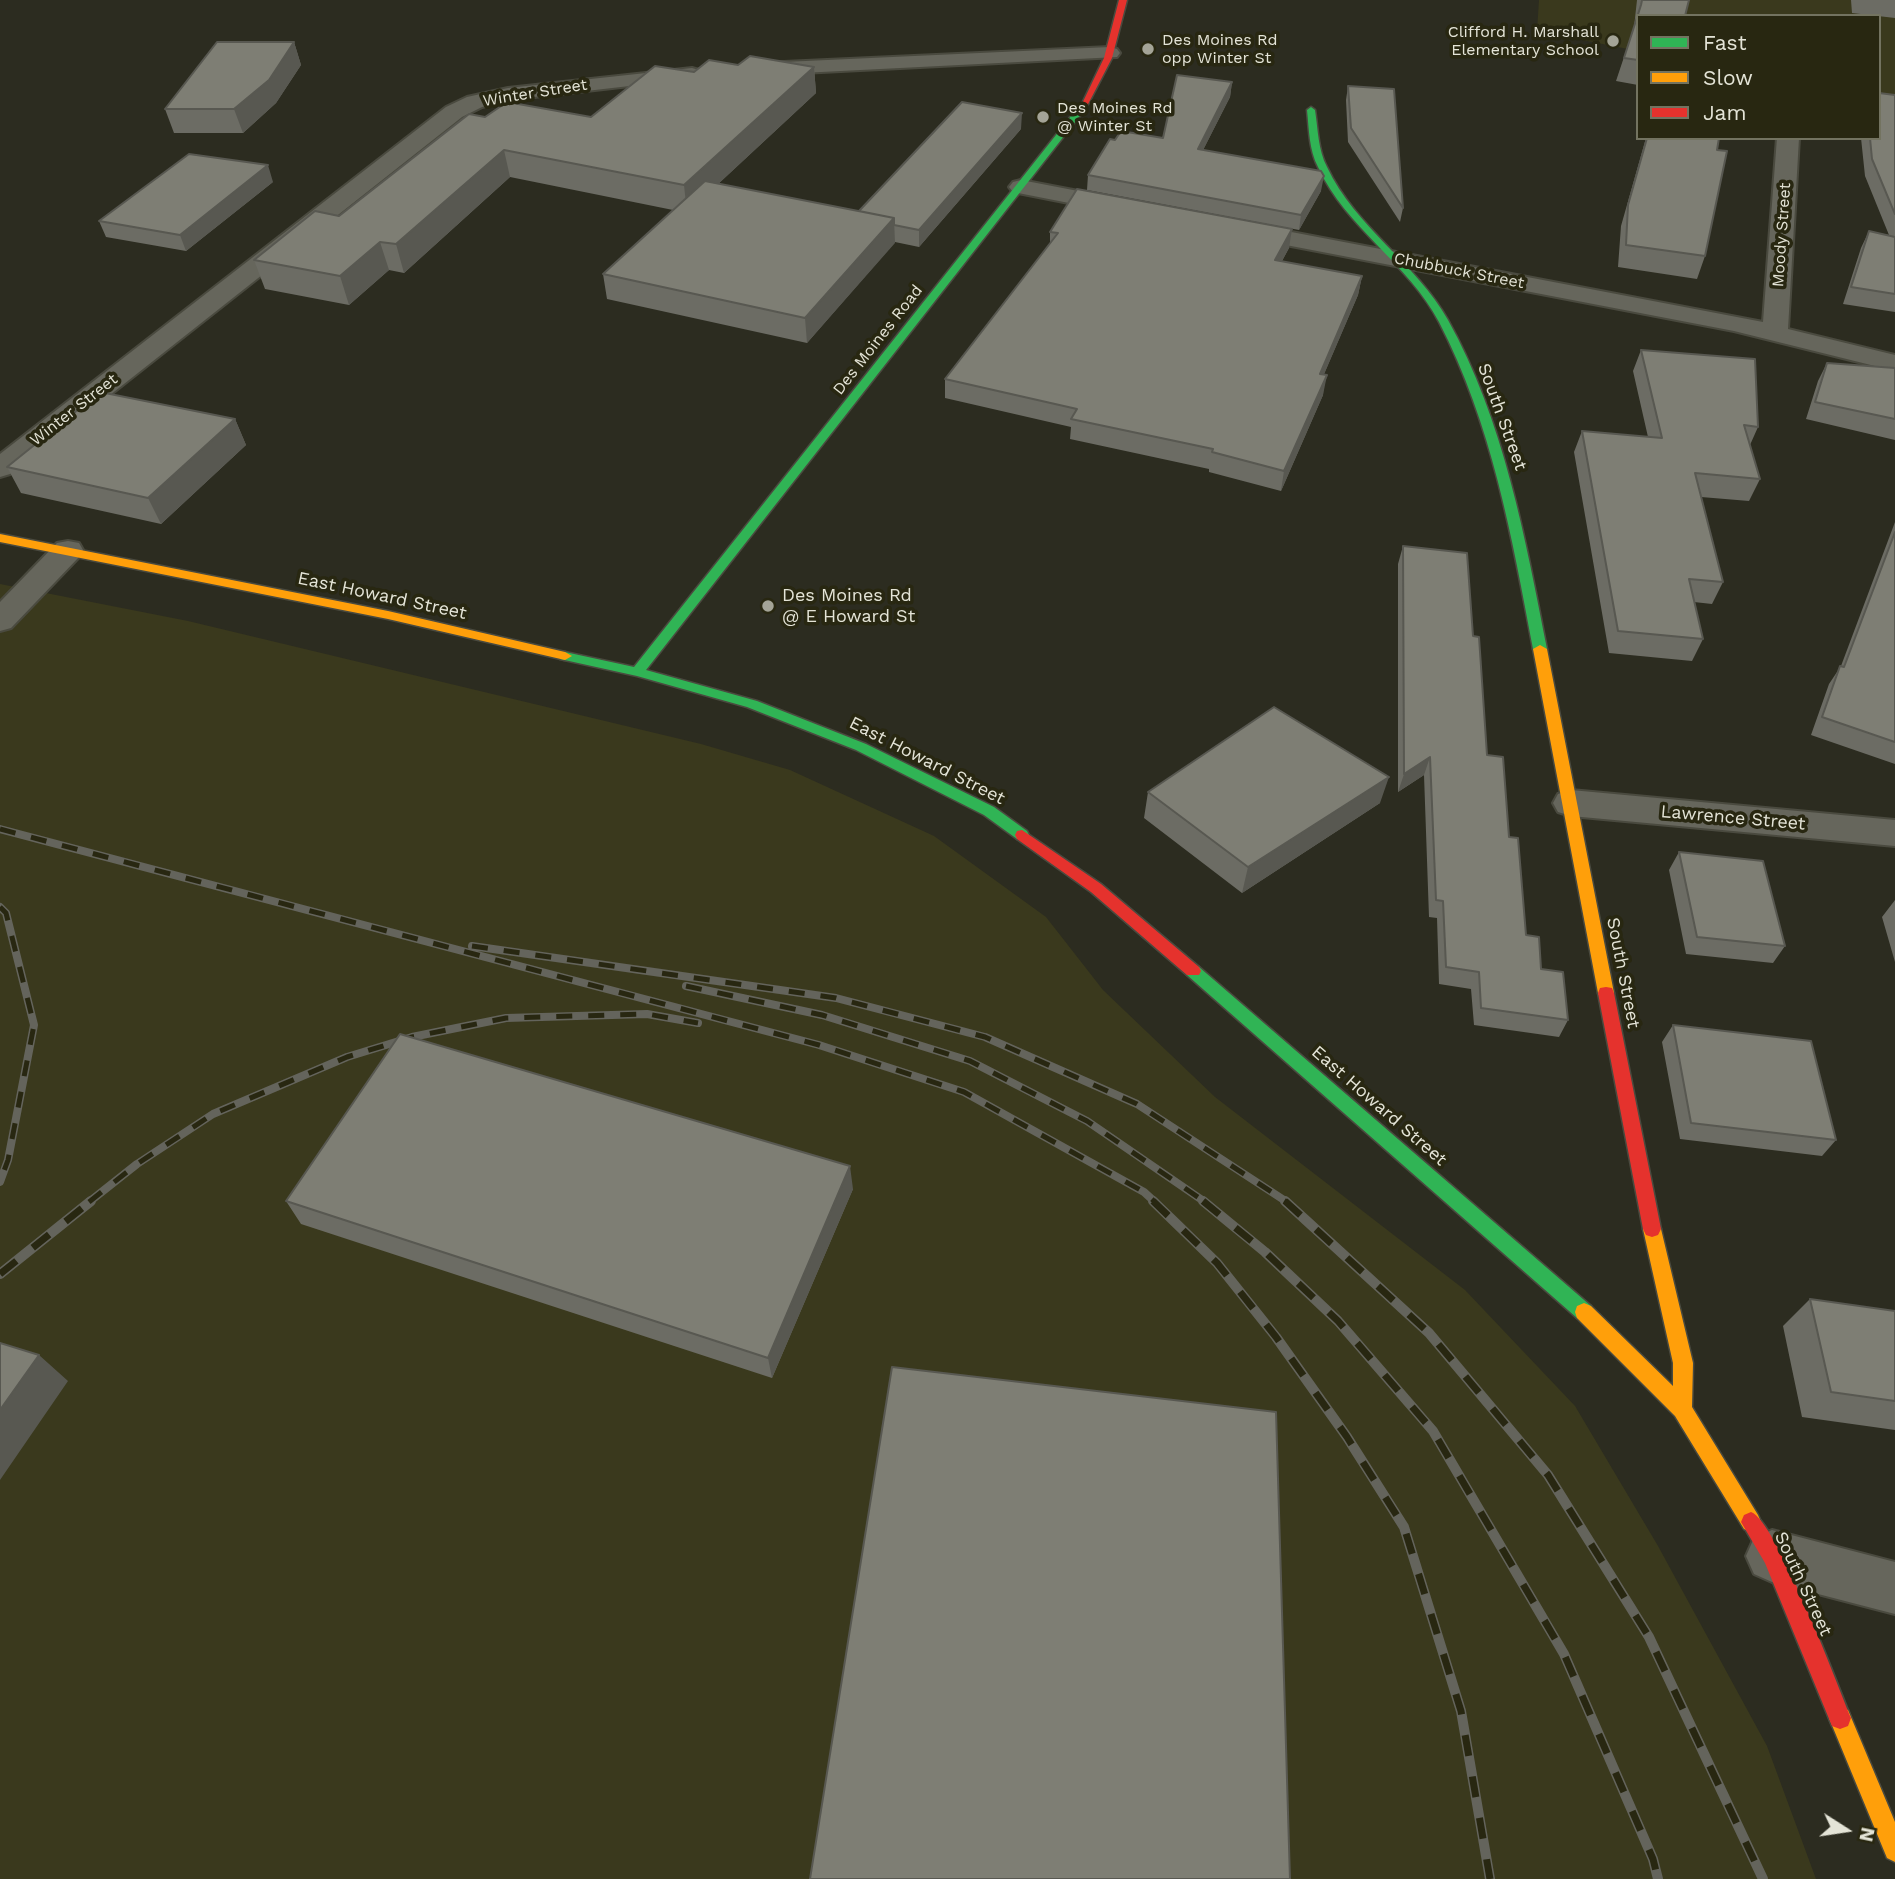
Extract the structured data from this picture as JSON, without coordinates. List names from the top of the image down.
{
  "streets": {
    "street": [
      "Winter Street",
      "Moody Street",
      "Chubbuck Street",
      "Des Moines Road",
      "South Street",
      "East Howard Street",
      "Lawrence Street"
    ]
  },
  "crossings": [
    ["Moody Street", "Chubbuck Street"],
    ["Chubbuck Street", "South Street"],
    ["Des Moines Road", "East Howard Street"],
    ["South Street", "East Howard Street"],
    ["South Street", "Lawrence Street"]
  ],
  "places": [
    "Clifford H. Marshall Elementary School",
    "Des Moines Rd opp Winter St",
    "Des Moines Rd @ Winter St",
    "Des Moines Rd @ E Howard St"
  ],
  "legend": ["Fast", "Slow", "Jam"],
  "north": "right"
}
